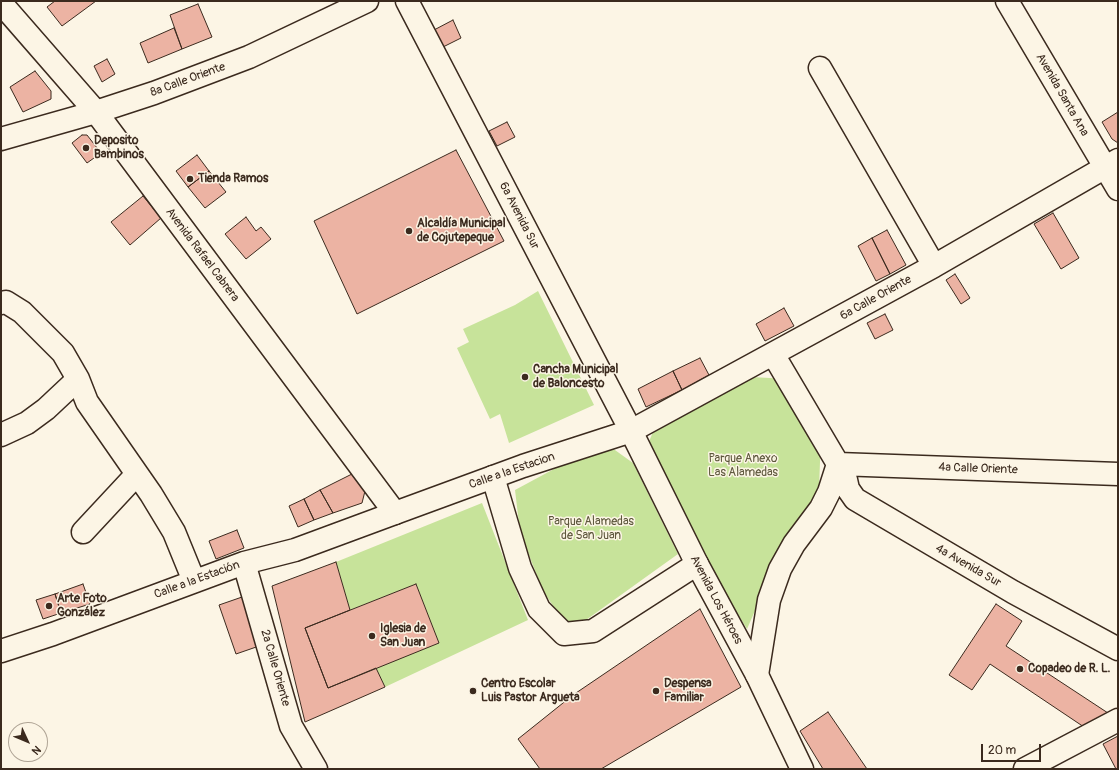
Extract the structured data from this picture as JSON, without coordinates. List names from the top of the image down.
{
  "streets": {
    "street": [
      "8a Calle Oriente",
      "Avenida Santa Ana",
      "6a Avenida Sur",
      "Avenida Rafael Cabrera",
      "6a Calle Oriente",
      "4a Calle Oriente",
      "Calle a la Estacion",
      "4a Avenida Sur",
      "Calle a la Estación",
      "Avenida Los Héroes",
      "2a Calle Oriente"
    ]
  },
  "crossings": [
    ["8a Calle Oriente", "Avenida Rafael Cabrera"],
    ["Avenida Santa Ana", "6a Calle Oriente"],
    ["6a Avenida Sur", "6a Calle Oriente"],
    ["6a Avenida Sur", "Calle a la Estacion"],
    ["6a Avenida Sur", "Avenida Los Héroes"],
    ["Avenida Rafael Cabrera", "Calle a la Estacion"],
    ["Avenida Rafael Cabrera", "Calle a la Estación"],
    ["6a Calle Oriente", "Calle a la Estacion"],
    ["6a Calle Oriente", "4a Avenida Sur"],
    ["6a Calle Oriente", "Avenida Los Héroes"],
    ["4a Calle Oriente", "4a Avenida Sur"],
    ["Calle a la Estacion", "Calle a la Estación"],
    ["Calle a la Estacion", "Avenida Los Héroes"],
    ["Calle a la Estación", "2a Calle Oriente"]
  ],
  "parks": ["Parque Anexo Las Alamedas", "Parque Alamedas de San Juan"],
  "places": [
    "Deposito Bambinos",
    "Tienda Ramos",
    "Alcaldía Municipal de Cojutepeque",
    "Cancha Municipal de Baloncesto",
    "Arte Foto González",
    "Iglesia de San Juan",
    "Copadeo de R. L.",
    "Centro Escolar Luis Pastor Argueta",
    "Despensa Familiar"
  ],
  "scale_bar": "20 m",
  "north": "bottom right"
}
